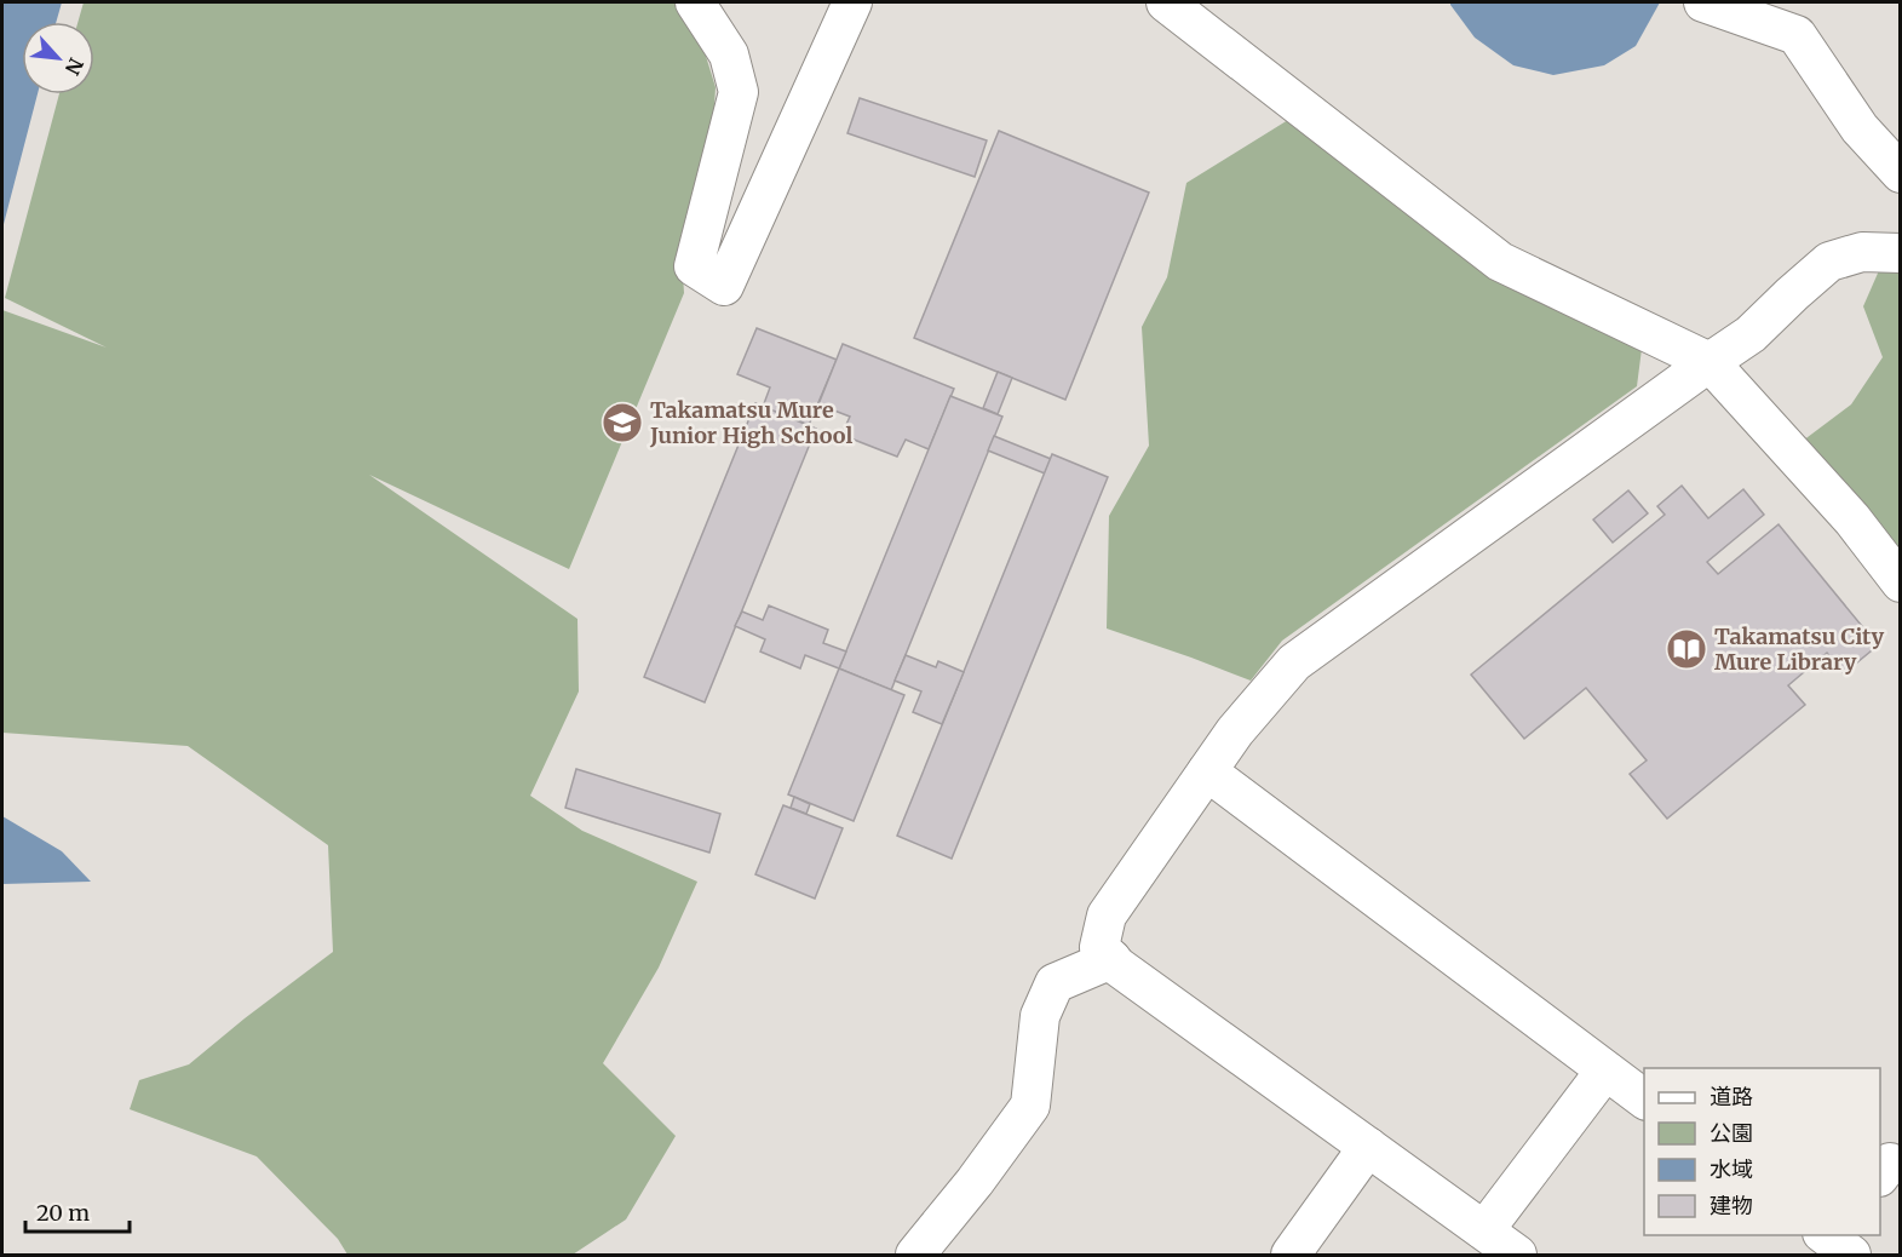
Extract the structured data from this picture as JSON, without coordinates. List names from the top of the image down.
{
  "places": {
    "school or university": ["Takamatsu Mure Junior High School"],
    "library": ["Takamatsu City Mure Library"]
  },
  "legend": [
    "道路",
    "公園",
    "水域",
    "建物"
  ],
  "scale_bar": "20 m",
  "north": "bottom right"
}
